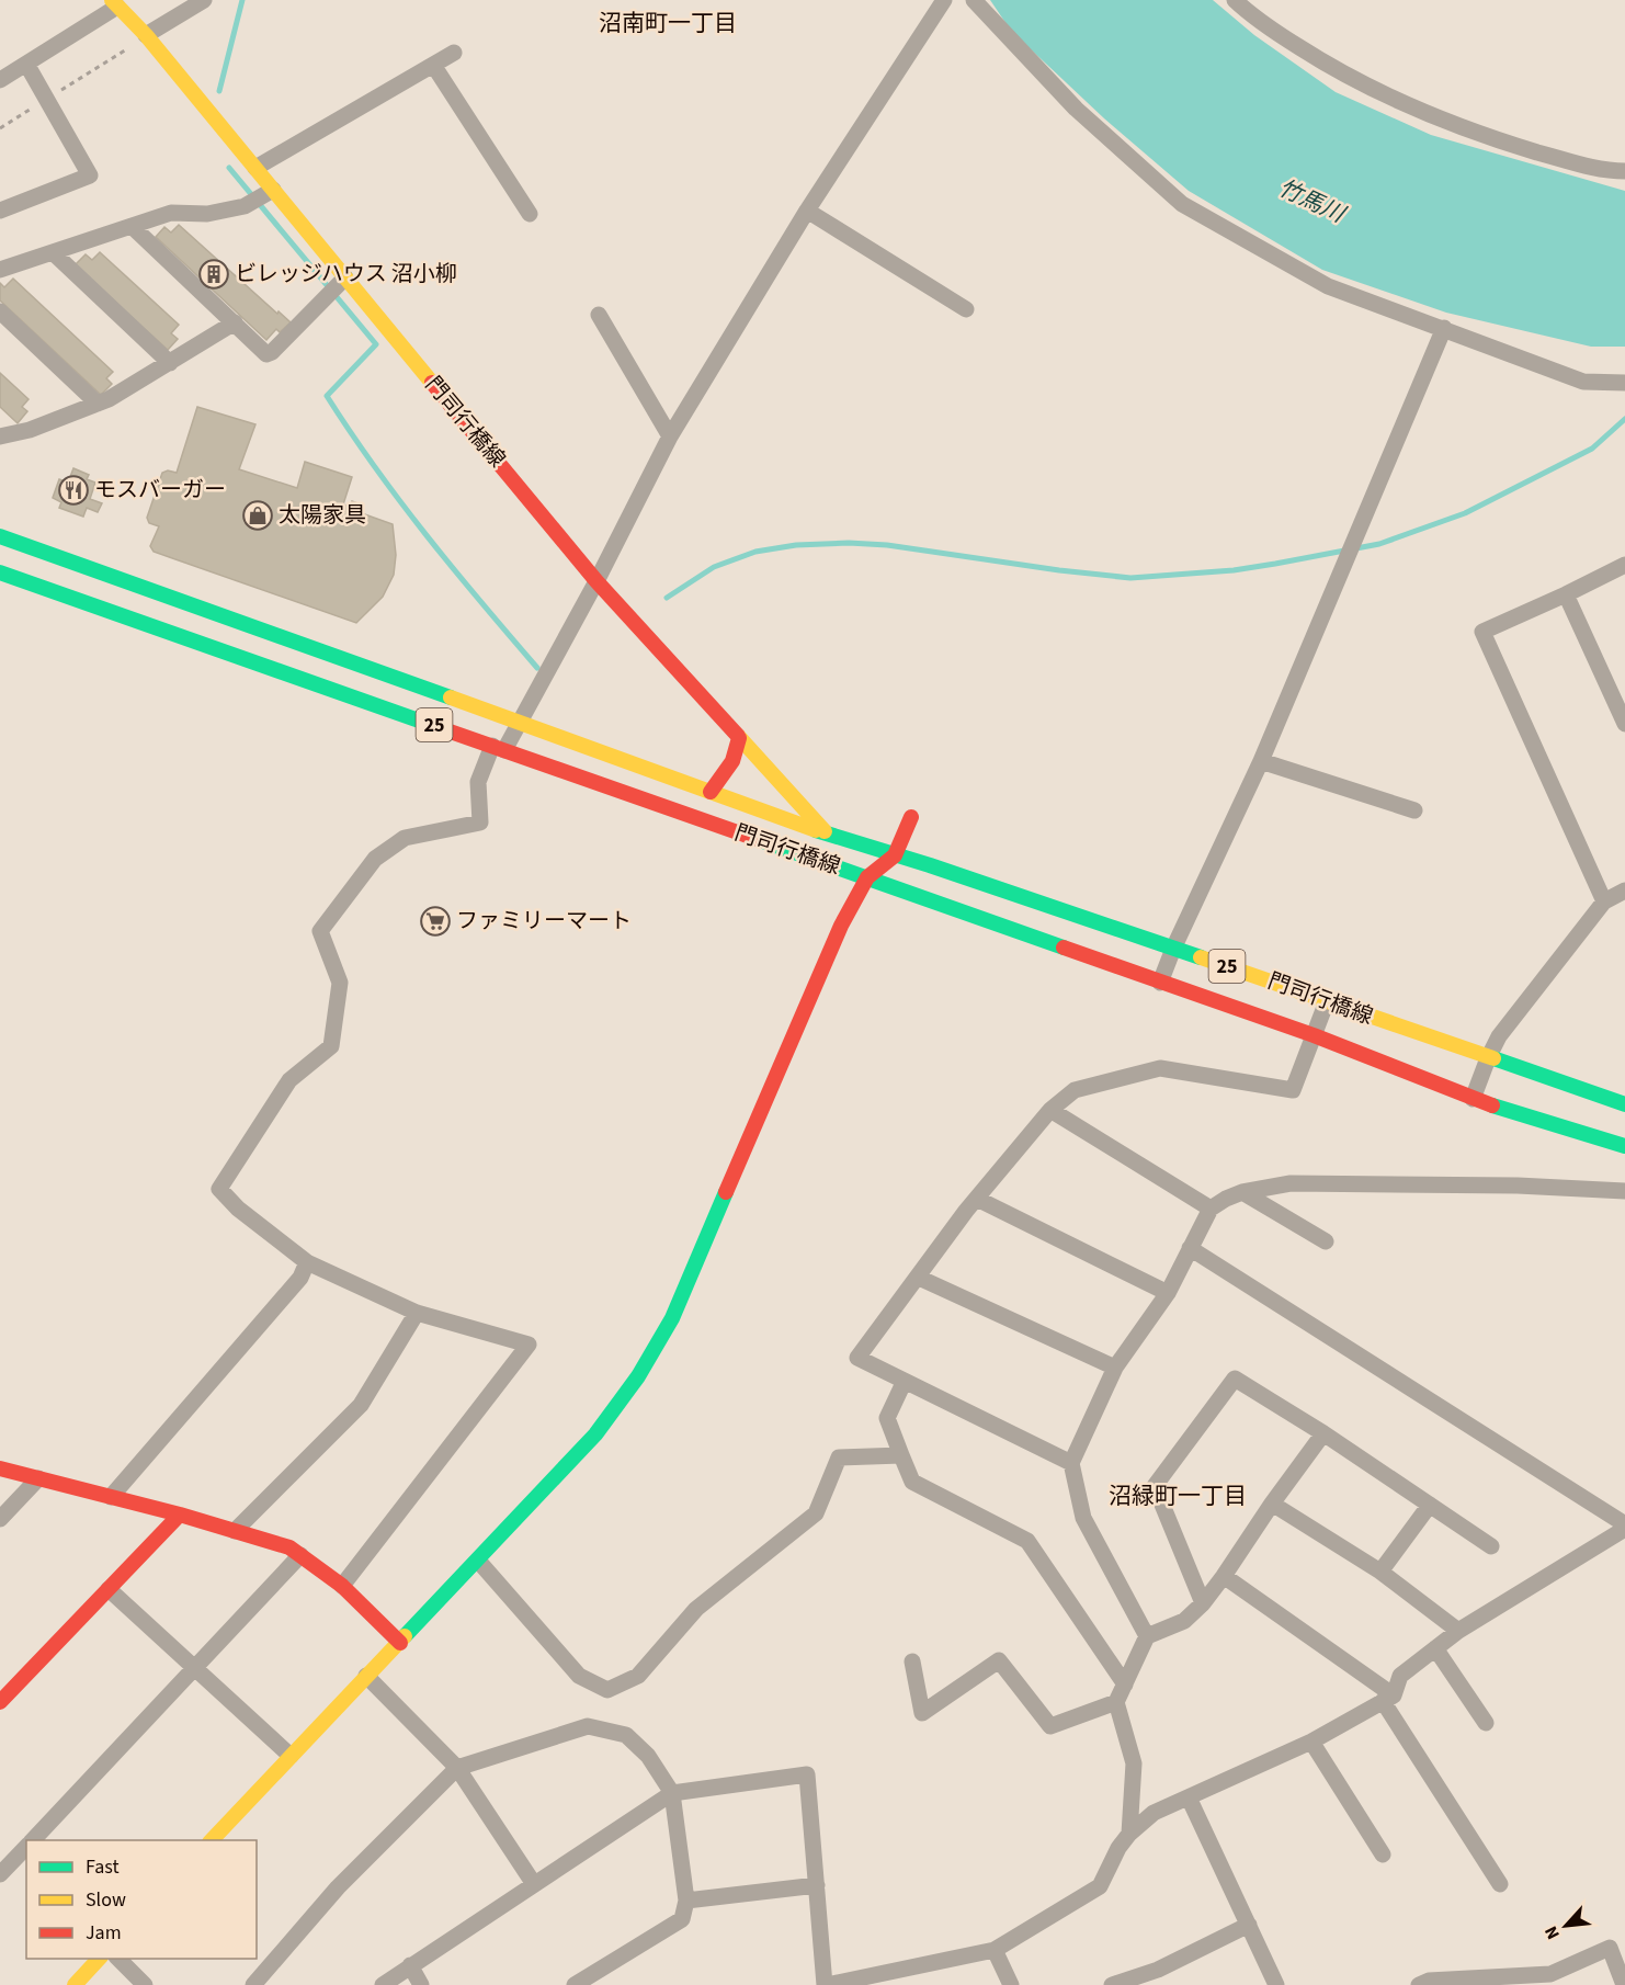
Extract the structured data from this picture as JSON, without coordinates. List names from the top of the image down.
{
  "streets": {
    "main road": ["門司行橋線", "25"]
  },
  "districts": ["沼南町一丁目", "沼緑町一丁目"],
  "water": ["竹馬川"],
  "places": {
    "building": ["ビレッジハウス 沼小柳"],
    "restaurant": ["モスバーガー"],
    "shop": ["太陽家具"],
    "supermarket": ["ファミリーマート"]
  },
  "legend": ["Fast", "Slow", "Jam"],
  "north": "bottom left"
}
